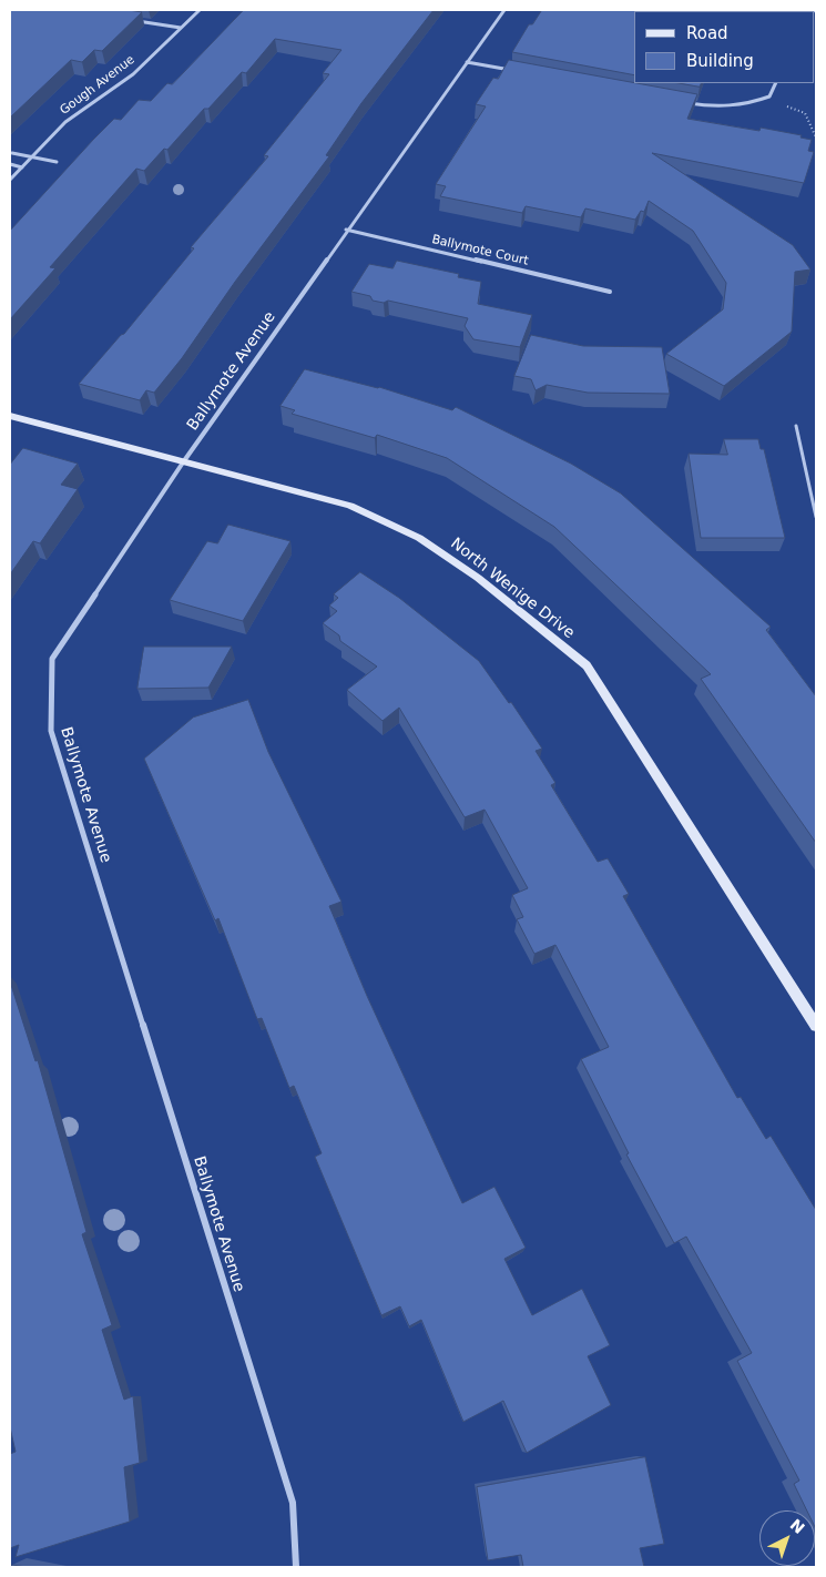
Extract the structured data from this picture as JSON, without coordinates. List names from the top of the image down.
{
  "streets": {
    "street": [
      "Gough Avenue",
      "Ballymote Court",
      "Ballymote Avenue",
      "North Wenige Drive"
    ]
  },
  "crossings": [
    ["Ballymote Court", "Ballymote Avenue"],
    ["Ballymote Avenue", "North Wenige Drive"]
  ],
  "legend": ["Road", "Building"],
  "north": "top right"
}
